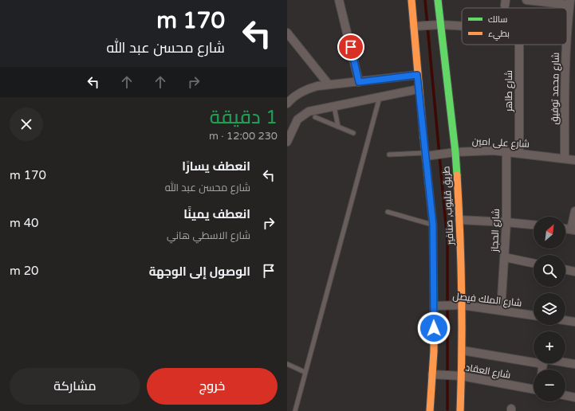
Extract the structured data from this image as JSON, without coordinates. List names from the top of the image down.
{
  "streets": {
    "street": [
      "شارع محمد توفيق",
      "شارع طاهر",
      "شارع على امين",
      "طريق قليوب, صنافير",
      "شارع الحجاز",
      "شارع الملك فيصل",
      "شارع العقاد"
    ]
  },
  "crossings": [
    ["شارع محمد توفيق", "شارع على امين"],
    ["شارع طاهر", "شارع على امين"],
    ["شارع على امين", "طريق قليوب, صنافير"],
    ["شارع على امين", "شارع الحجاز"],
    ["طريق قليوب, صنافير", "شارع الملك فيصل"],
    ["طريق قليوب, صنافير", "شارع العقاد"],
    ["شارع الحجاز", "شارع الملك فيصل"]
  ],
  "legend": ["سالك", "بطيء"],
  "north": "top right",
  "page": {
    "turn": ["170 m", "شارع محسن عبد الله"],
    "heading": ["1 دقيقة", "230 m · 12:00"],
    "list": [
      {
        "name": "انعطف يسارًا",
        "note": "شارع محسن عبد الله",
        "value": "170 m"
      },
      {
        "name": "انعطف يمينًا",
        "note": "شارع الاسطي هاني",
        "value": "40 m"
      },
      {
        "name": "الوصول إلى الوجهة",
        "value": "20 m"
      }
    ],
    "map_buttons": ["+", "−"],
    "buttons": ["خروج", "مشاركة"]
  }
}
